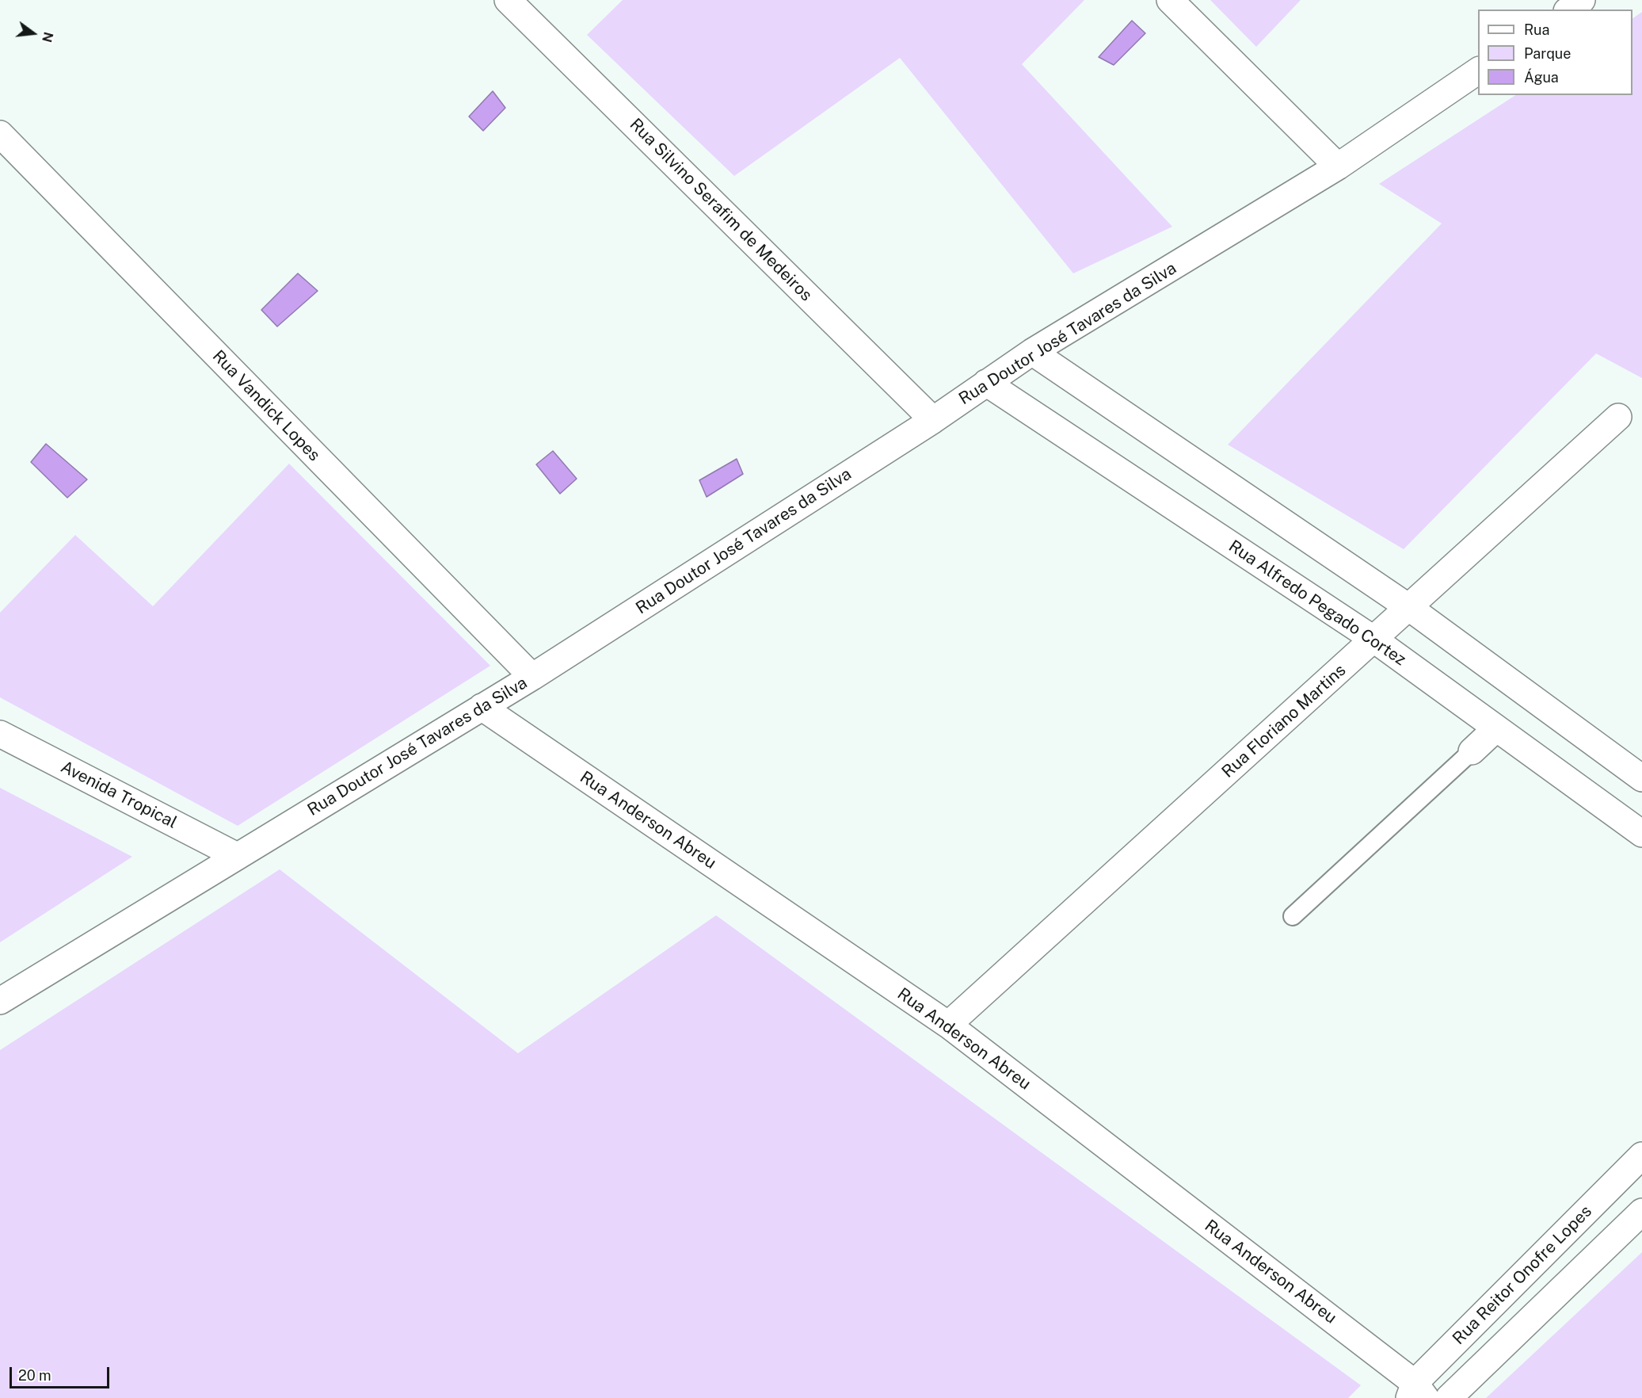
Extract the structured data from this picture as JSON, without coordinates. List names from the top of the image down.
{
  "streets": {
    "street": [
      "Rua Silvino Serafim de Medeiros",
      "Rua Doutor José Tavares da Silva",
      "Rua Vandick Lopes",
      "Rua Alfredo Pegado Cortez",
      "Rua Floriano Martins",
      "Avenida Tropical",
      "Rua Anderson Abreu",
      "Rua Reitor Onofre Lopes"
    ]
  },
  "crossings": [
    ["Rua Silvino Serafim de Medeiros", "Rua Doutor José Tavares da Silva"],
    ["Rua Doutor José Tavares da Silva", "Rua Vandick Lopes"],
    ["Rua Doutor José Tavares da Silva", "Rua Alfredo Pegado Cortez"],
    ["Rua Doutor José Tavares da Silva", "Avenida Tropical"],
    ["Rua Doutor José Tavares da Silva", "Rua Anderson Abreu"],
    ["Rua Alfredo Pegado Cortez", "Rua Floriano Martins"],
    ["Rua Floriano Martins", "Rua Anderson Abreu"],
    ["Rua Anderson Abreu", "Rua Reitor Onofre Lopes"]
  ],
  "legend": ["Rua", "Parque", "Água"],
  "scale_bar": "20 m",
  "north": "right"
}
